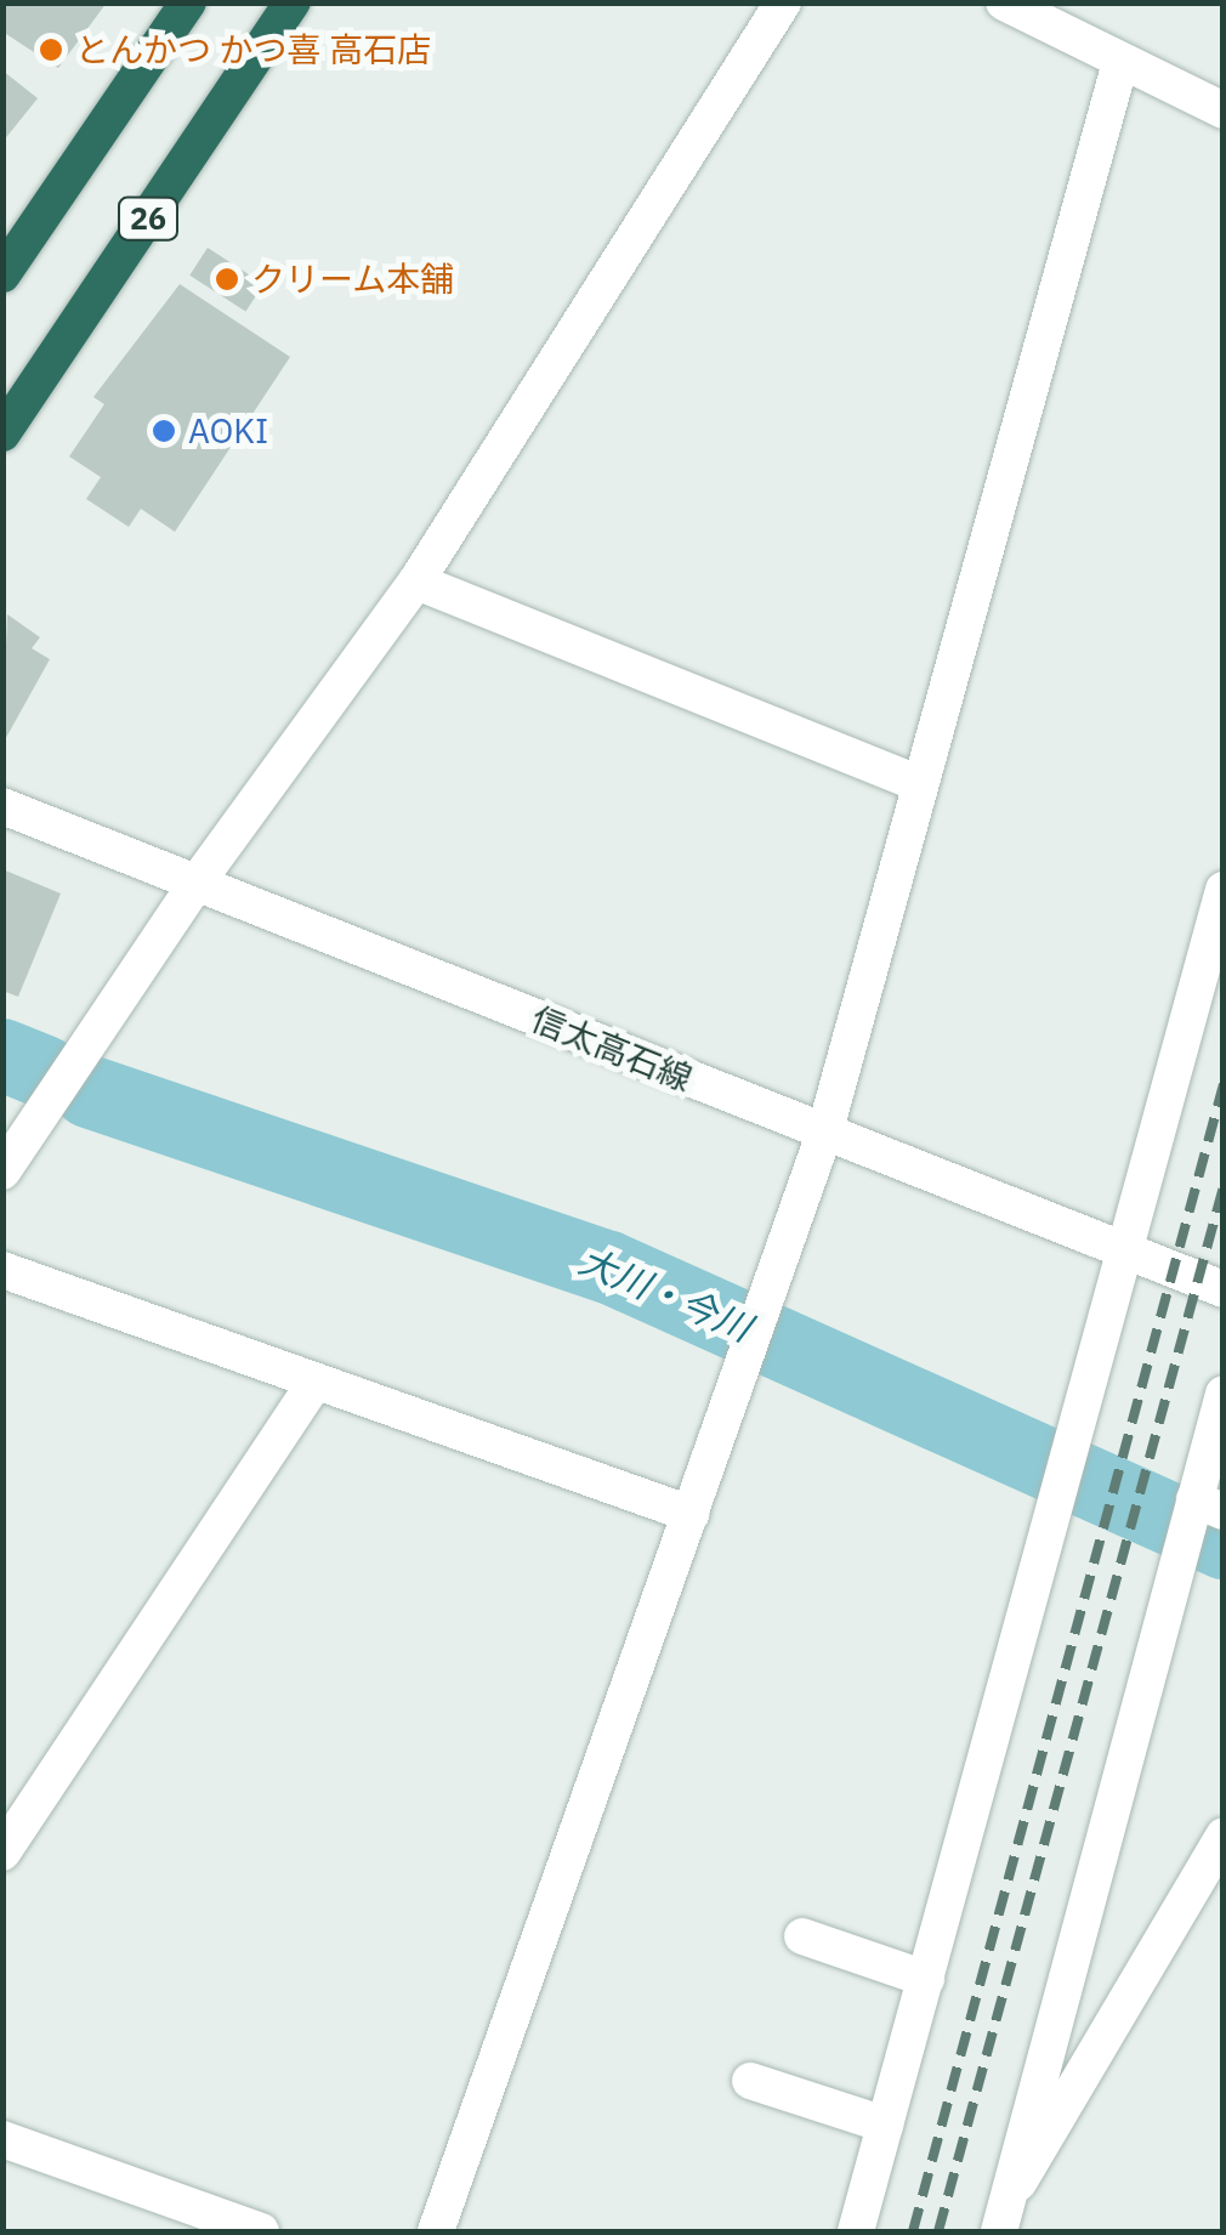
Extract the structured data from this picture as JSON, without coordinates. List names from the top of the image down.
{
  "streets": {
    "highway": ["26"],
    "street": ["信太高石線"]
  },
  "water": ["大川・今川"],
  "places": ["とんかつ かつ喜 高石店", "クリーム本舗", "AOKI"]
}
